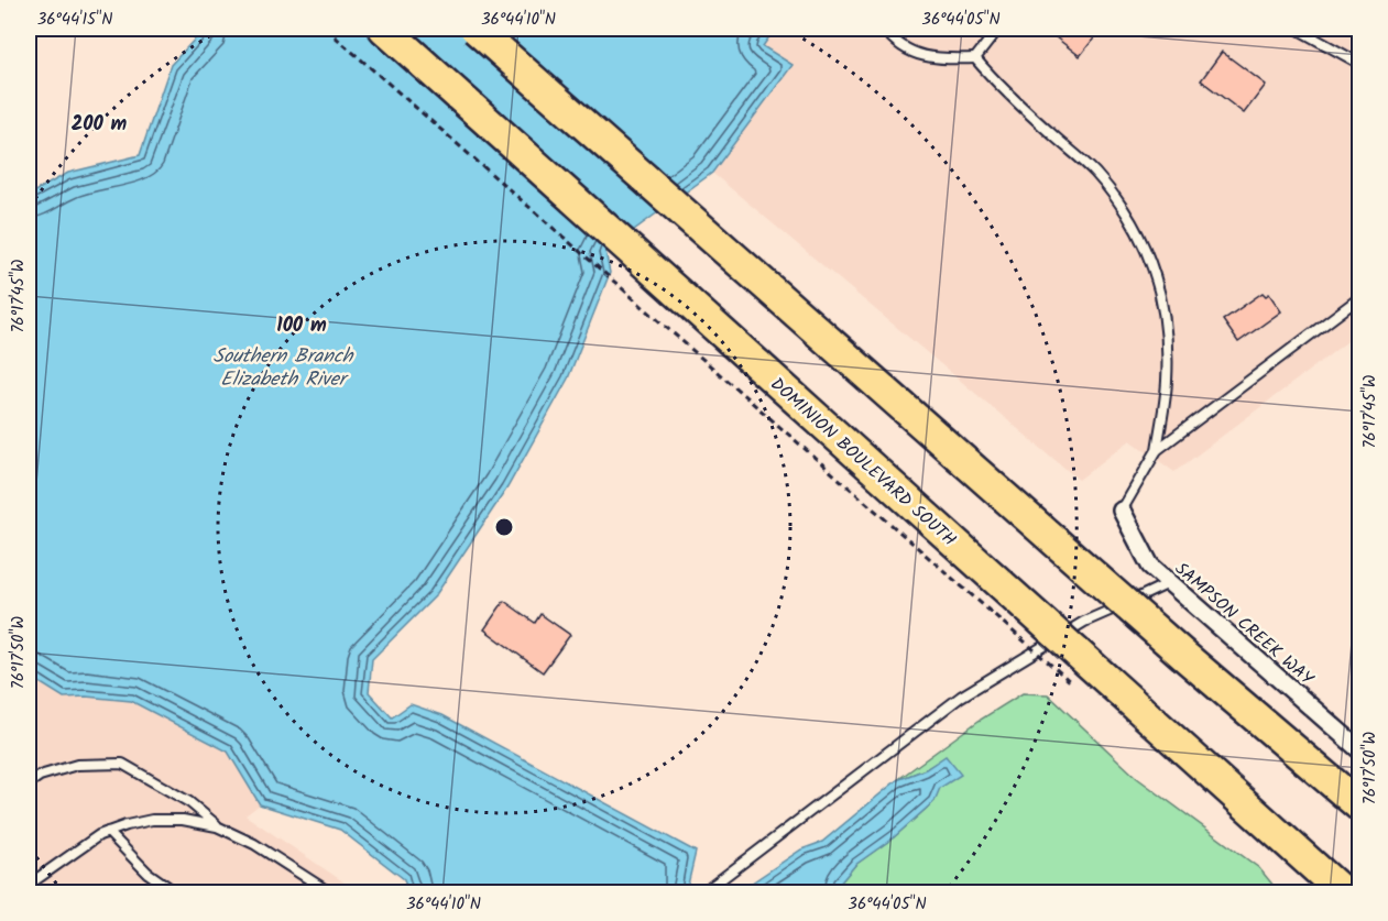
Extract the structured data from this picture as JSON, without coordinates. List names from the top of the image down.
{
  "streets": {
    "highway": ["DOMINION BOULEVARD SOUTH"],
    "street": ["SAMPSON CREEK WAY"]
  },
  "water": ["Southern Branch Elizabeth River"],
  "coordinates": [
    "36°44'15\"N",
    "36°44'10\"N",
    "36°44'05\"N",
    "76°17'45\"W",
    "76°17'50\"W"
  ],
  "rings": ["200 m", "100 m"]
}
